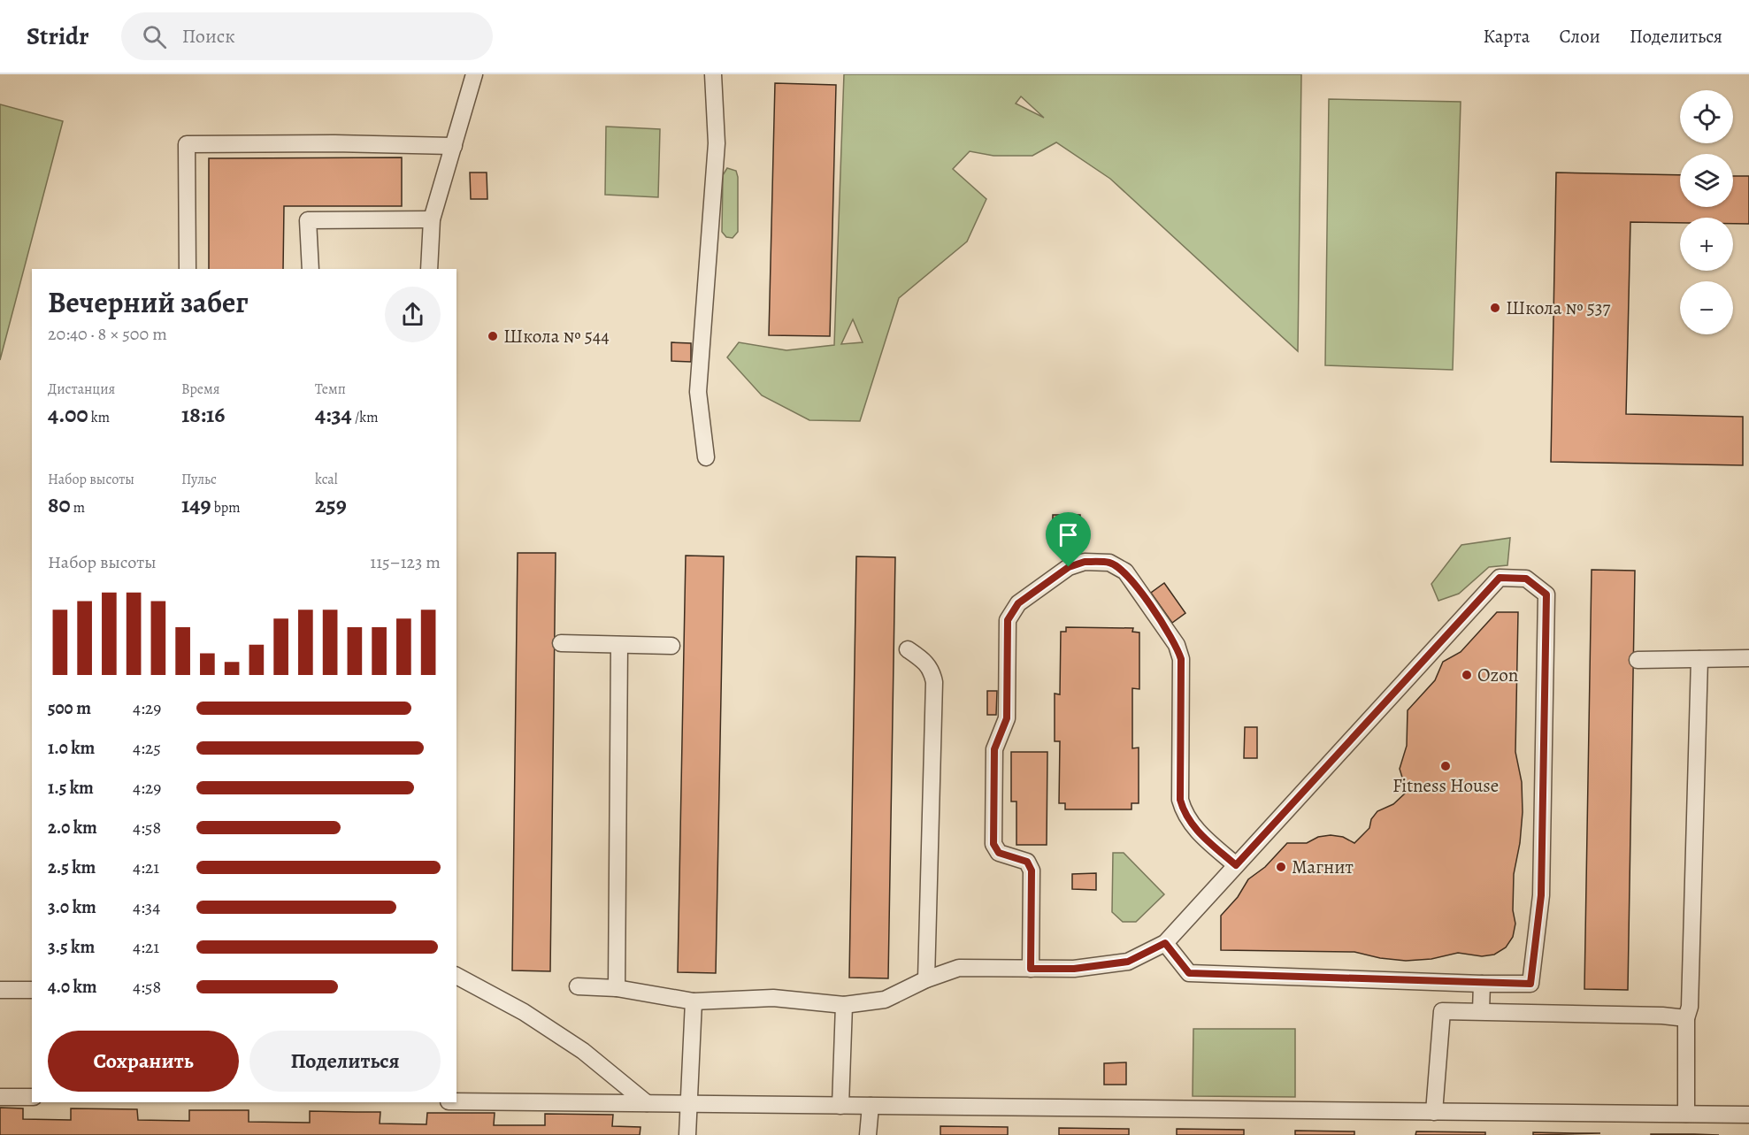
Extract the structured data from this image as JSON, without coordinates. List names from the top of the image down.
{
  "places": [
    "Школа № 537",
    "Школа № 544",
    "Ozon",
    "Fitness House",
    "Магнит"
  ],
  "page": {
    "header": "Stridr",
    "search": "Поиск",
    "nav": ["Карта", "Слои", "Поделиться"],
    "map_buttons": ["+", "−"],
    "heading": ["Вечерний забег", "20:40 · 8 × 500 m"],
    "stats": [
      ["Дистанция", "4.00 km"],
      ["Время", "18:16"],
      ["Темп", "4:34 /km"],
      ["Набор высоты", "80 m"],
      ["Пульс", "149 bpm"],
      ["kcal", "259"]
    ],
    "chart": ["Набор высоты", "115–123 m"],
    "list": [
      {
        "name": "500 m",
        "note": "4:29"
      },
      {
        "name": "1.0 km",
        "note": "4:25"
      },
      {
        "name": "1.5 km",
        "note": "4:29"
      },
      {
        "name": "2.0 km",
        "note": "4:58"
      },
      {
        "name": "2.5 km",
        "note": "4:21"
      },
      {
        "name": "3.0 km",
        "note": "4:34"
      },
      {
        "name": "3.5 km",
        "note": "4:21"
      },
      {
        "name": "4.0 km",
        "note": "4:58"
      }
    ],
    "buttons": ["Сохранить", "Поделиться"]
  }
}
